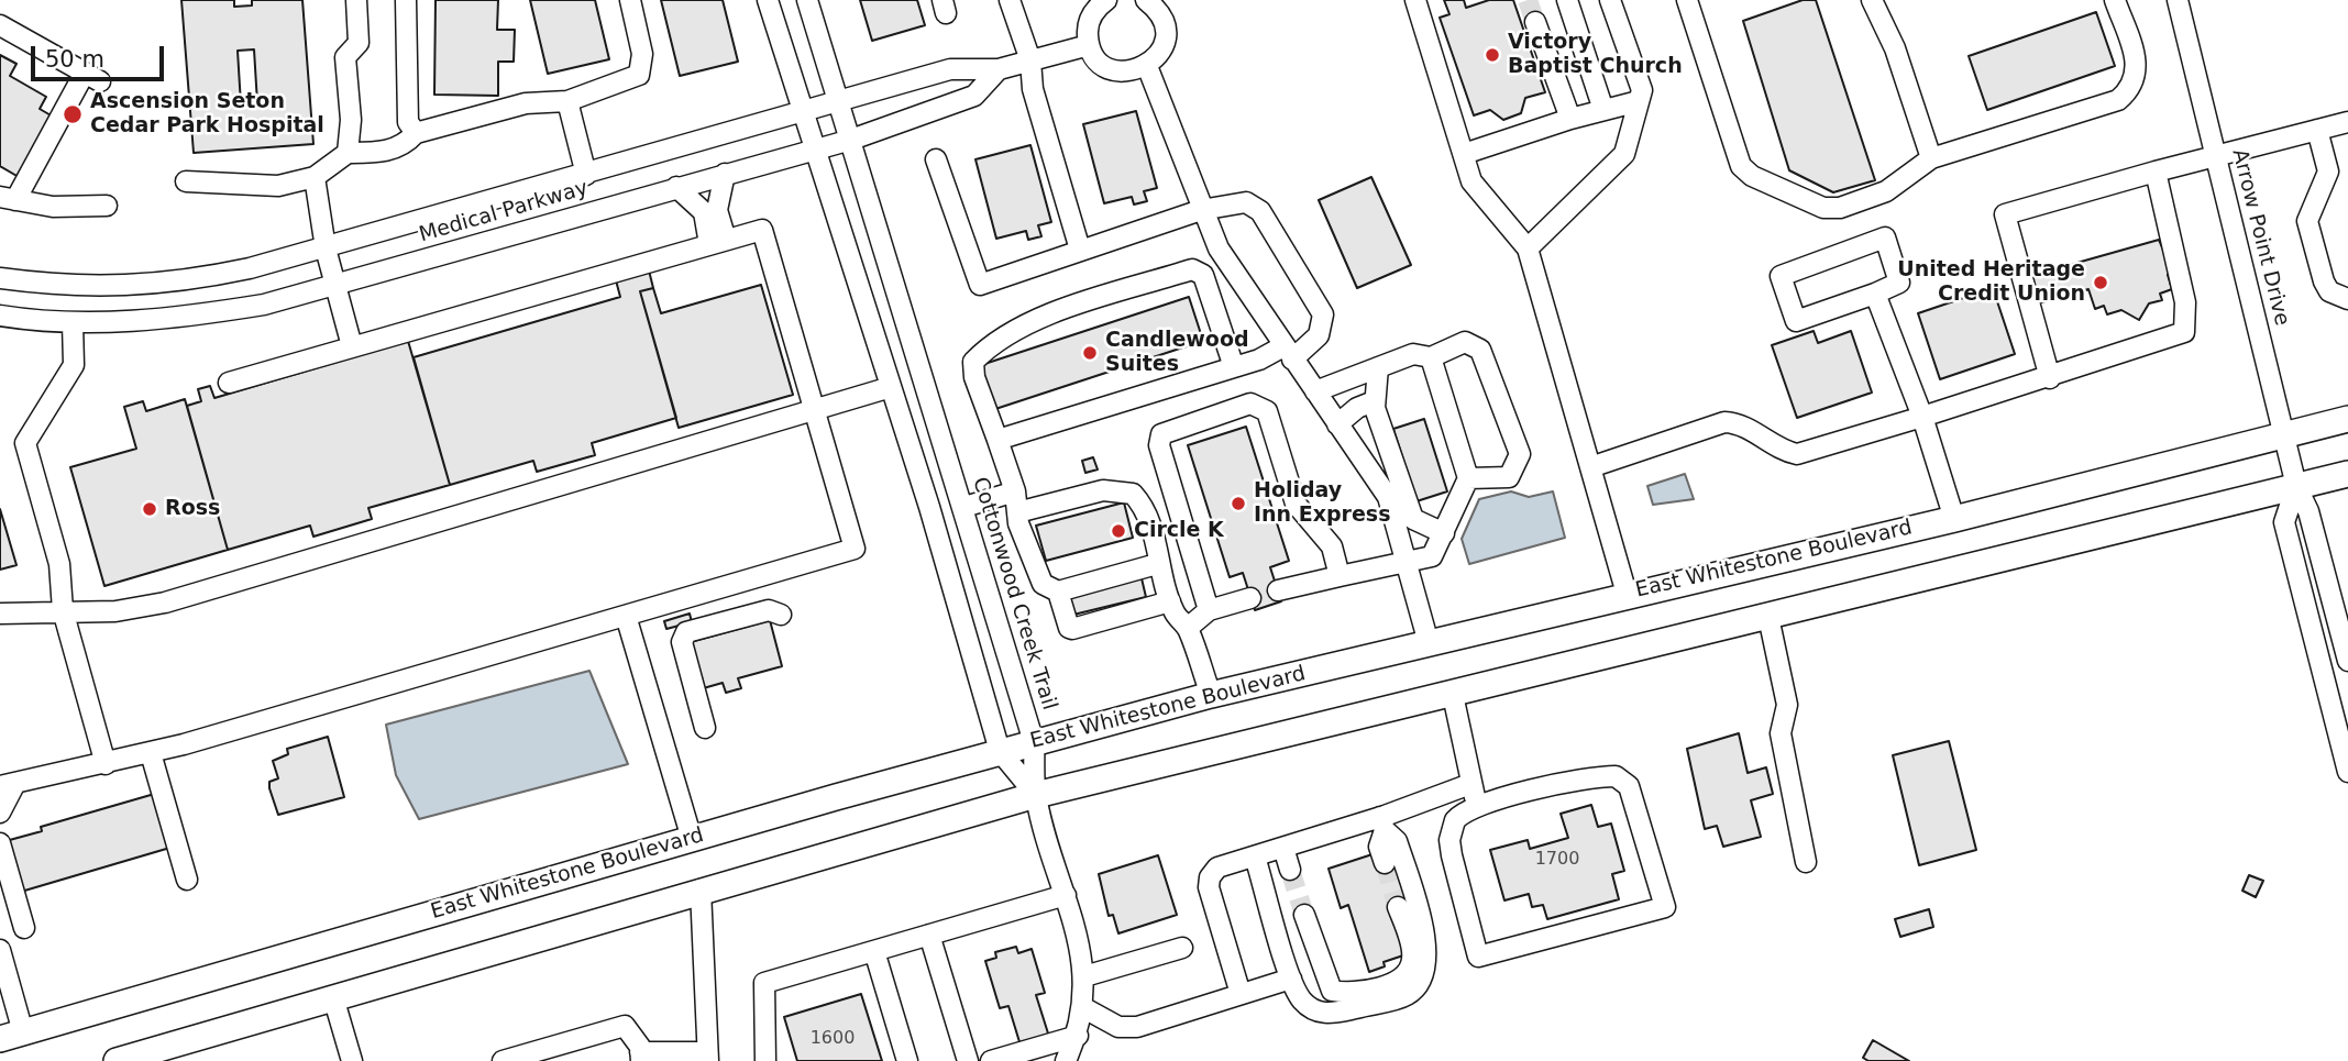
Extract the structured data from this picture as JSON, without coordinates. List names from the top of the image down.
{
  "streets": {
    "main road": ["East Whitestone Boulevard"],
    "street": ["Medical Parkway", "Arrow Point Drive", "Cottonwood Creek Trail"]
  },
  "crossings": [
    ["Medical Parkway", "Cottonwood Creek Trail"],
    ["Arrow Point Drive", "East Whitestone Boulevard"],
    ["East Whitestone Boulevard", "Cottonwood Creek Trail"]
  ],
  "places": [
    "Victory Baptist Church",
    "Ascension Seton Cedar Park Hospital",
    "United Heritage Credit Union",
    "Candlewood Suites",
    "Holiday Inn Express",
    "Ross",
    "Circle K"
  ],
  "house_numbers": ["1700", "1600"],
  "scale_bar": "50 m"
}
